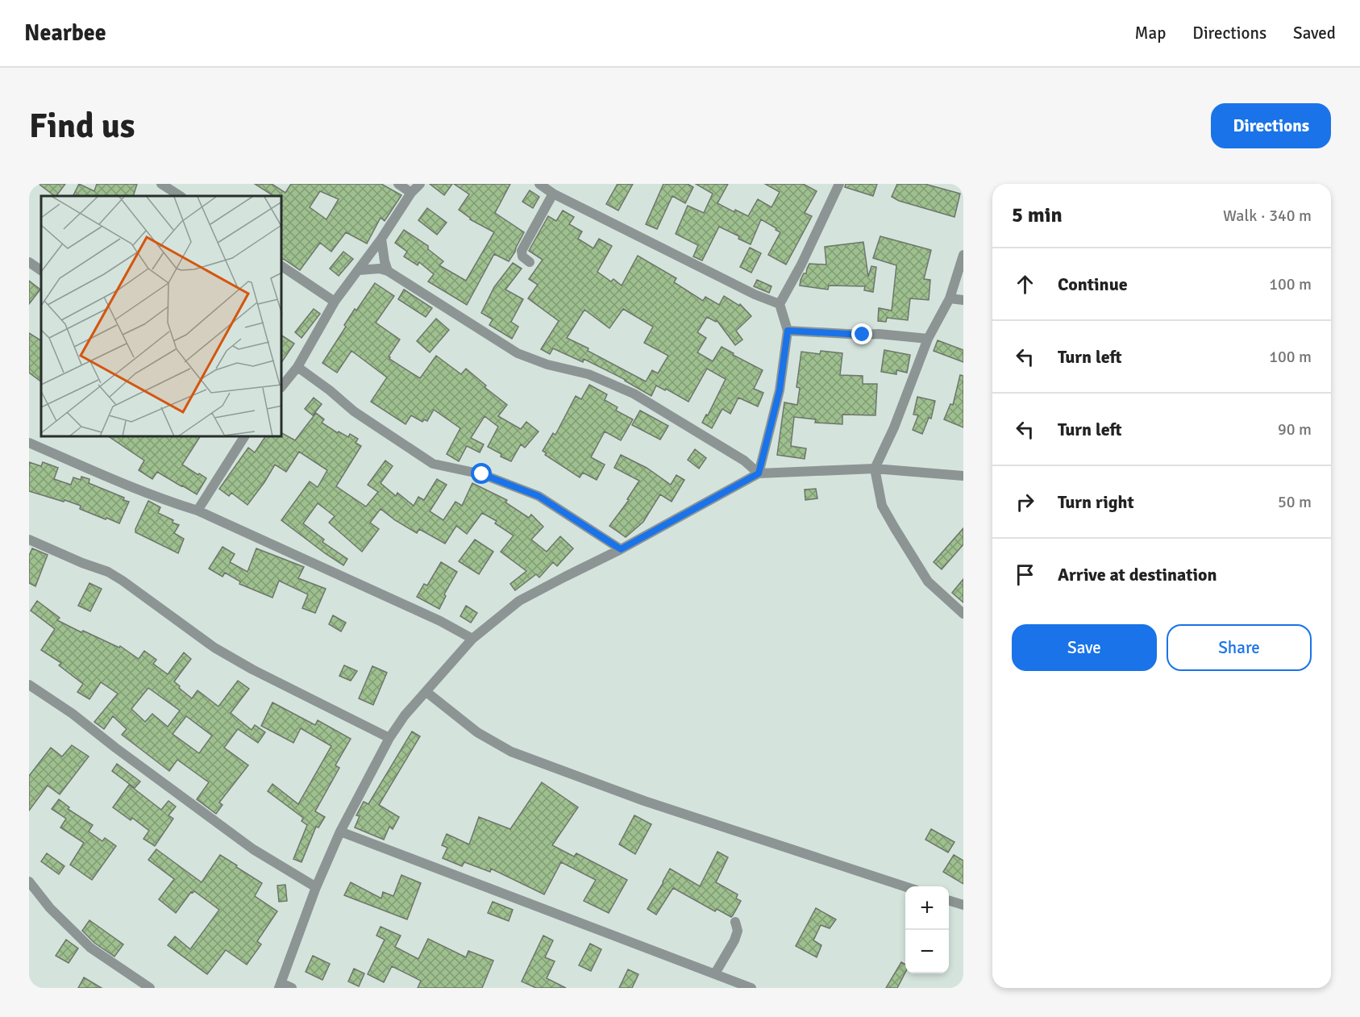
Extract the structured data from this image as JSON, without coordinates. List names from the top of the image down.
{
  "page": {
    "header": "Nearbee",
    "nav": ["Map", "Directions", "Saved"],
    "buttons": [
      "Directions",
      ["Save", "Share"]
    ],
    "title": "Find us",
    "heading": ["5 min", "Walk · 340 m"],
    "list": [
      ["Continue", "100 m"],
      ["Turn left", "100 m"],
      ["Turn left", "90 m"],
      ["Turn right", "50 m"],
      "Arrive at destination"
    ],
    "map_buttons": ["+", "−"]
  }
}
